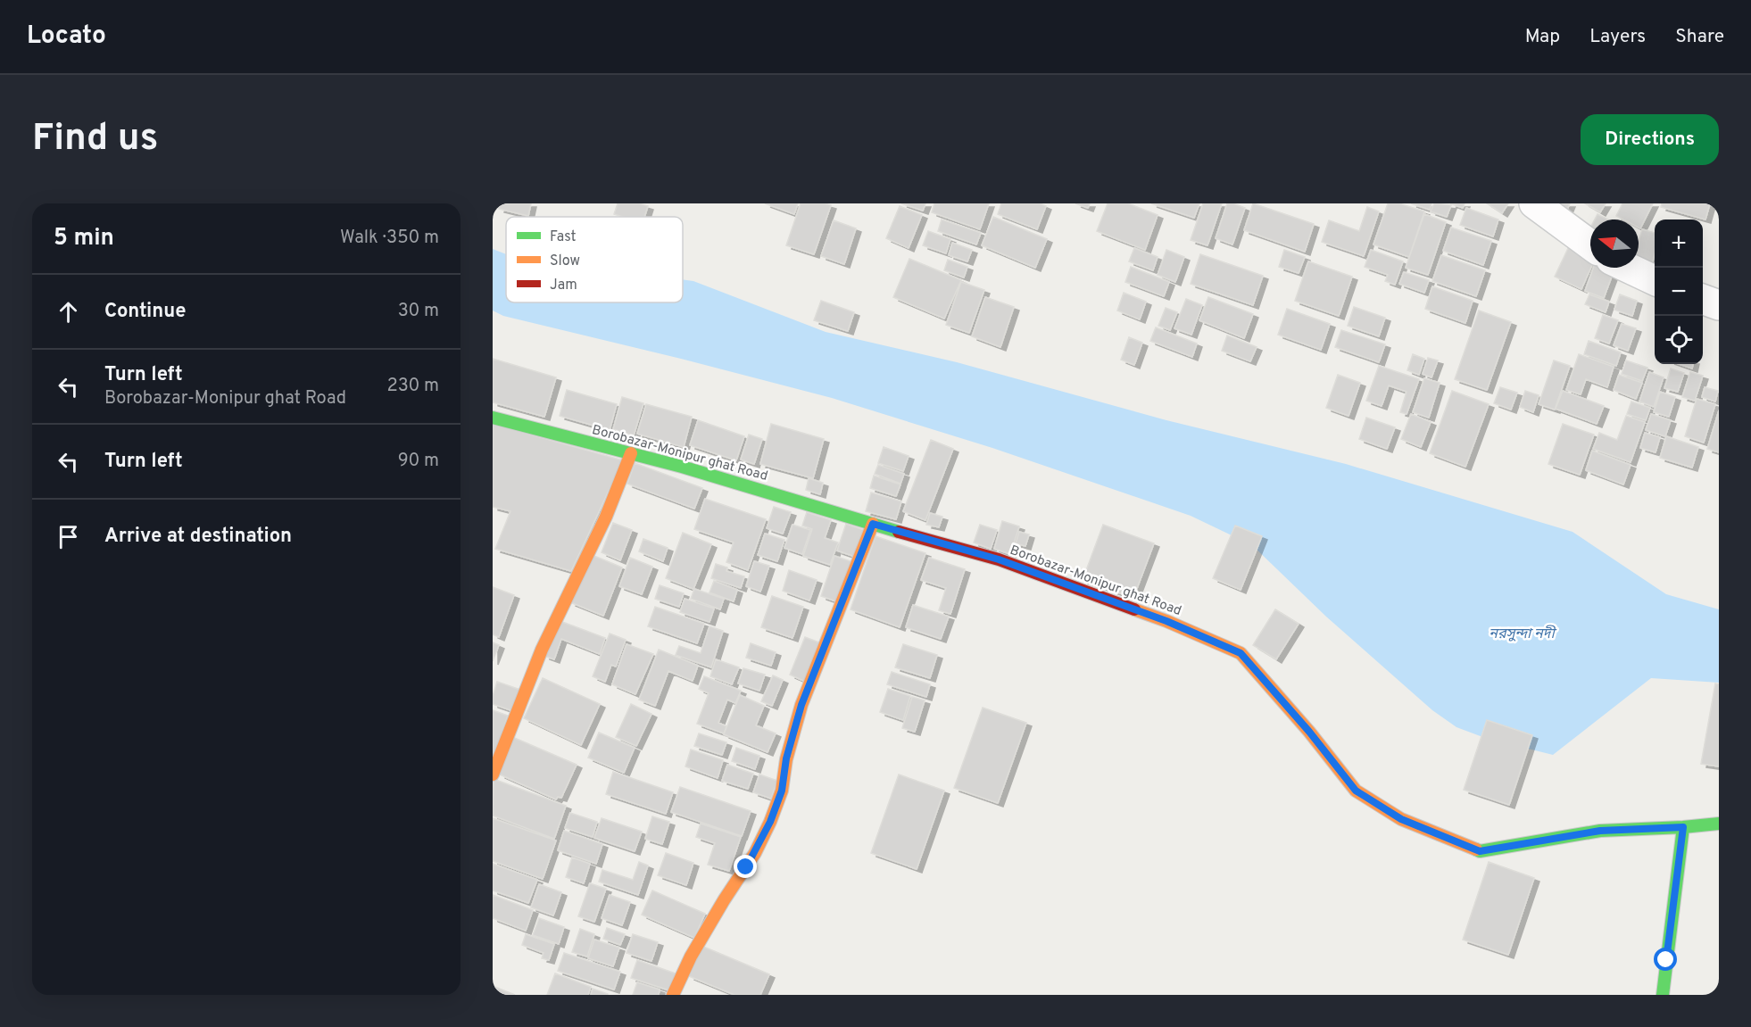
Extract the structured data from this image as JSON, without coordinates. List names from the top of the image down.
{
  "streets": {
    "street": ["Borobazar-Monipur ghat Road"]
  },
  "water": ["নরসুন্দা নদী"],
  "legend": ["Fast", "Slow", "Jam"],
  "north": "left",
  "page": {
    "header": "Locato",
    "nav": ["Map", "Layers", "Share"],
    "buttons": "Directions",
    "title": "Find us",
    "heading": ["5 min", "Walk · 350 m"],
    "map_buttons": ["+", "−"],
    "list": [
      ["Continue", "30 m"],
      ["Turn left", "Borobazar-Monipur ghat Road", "230 m"],
      ["Turn left", "90 m"],
      "Arrive at destination"
    ]
  }
}
